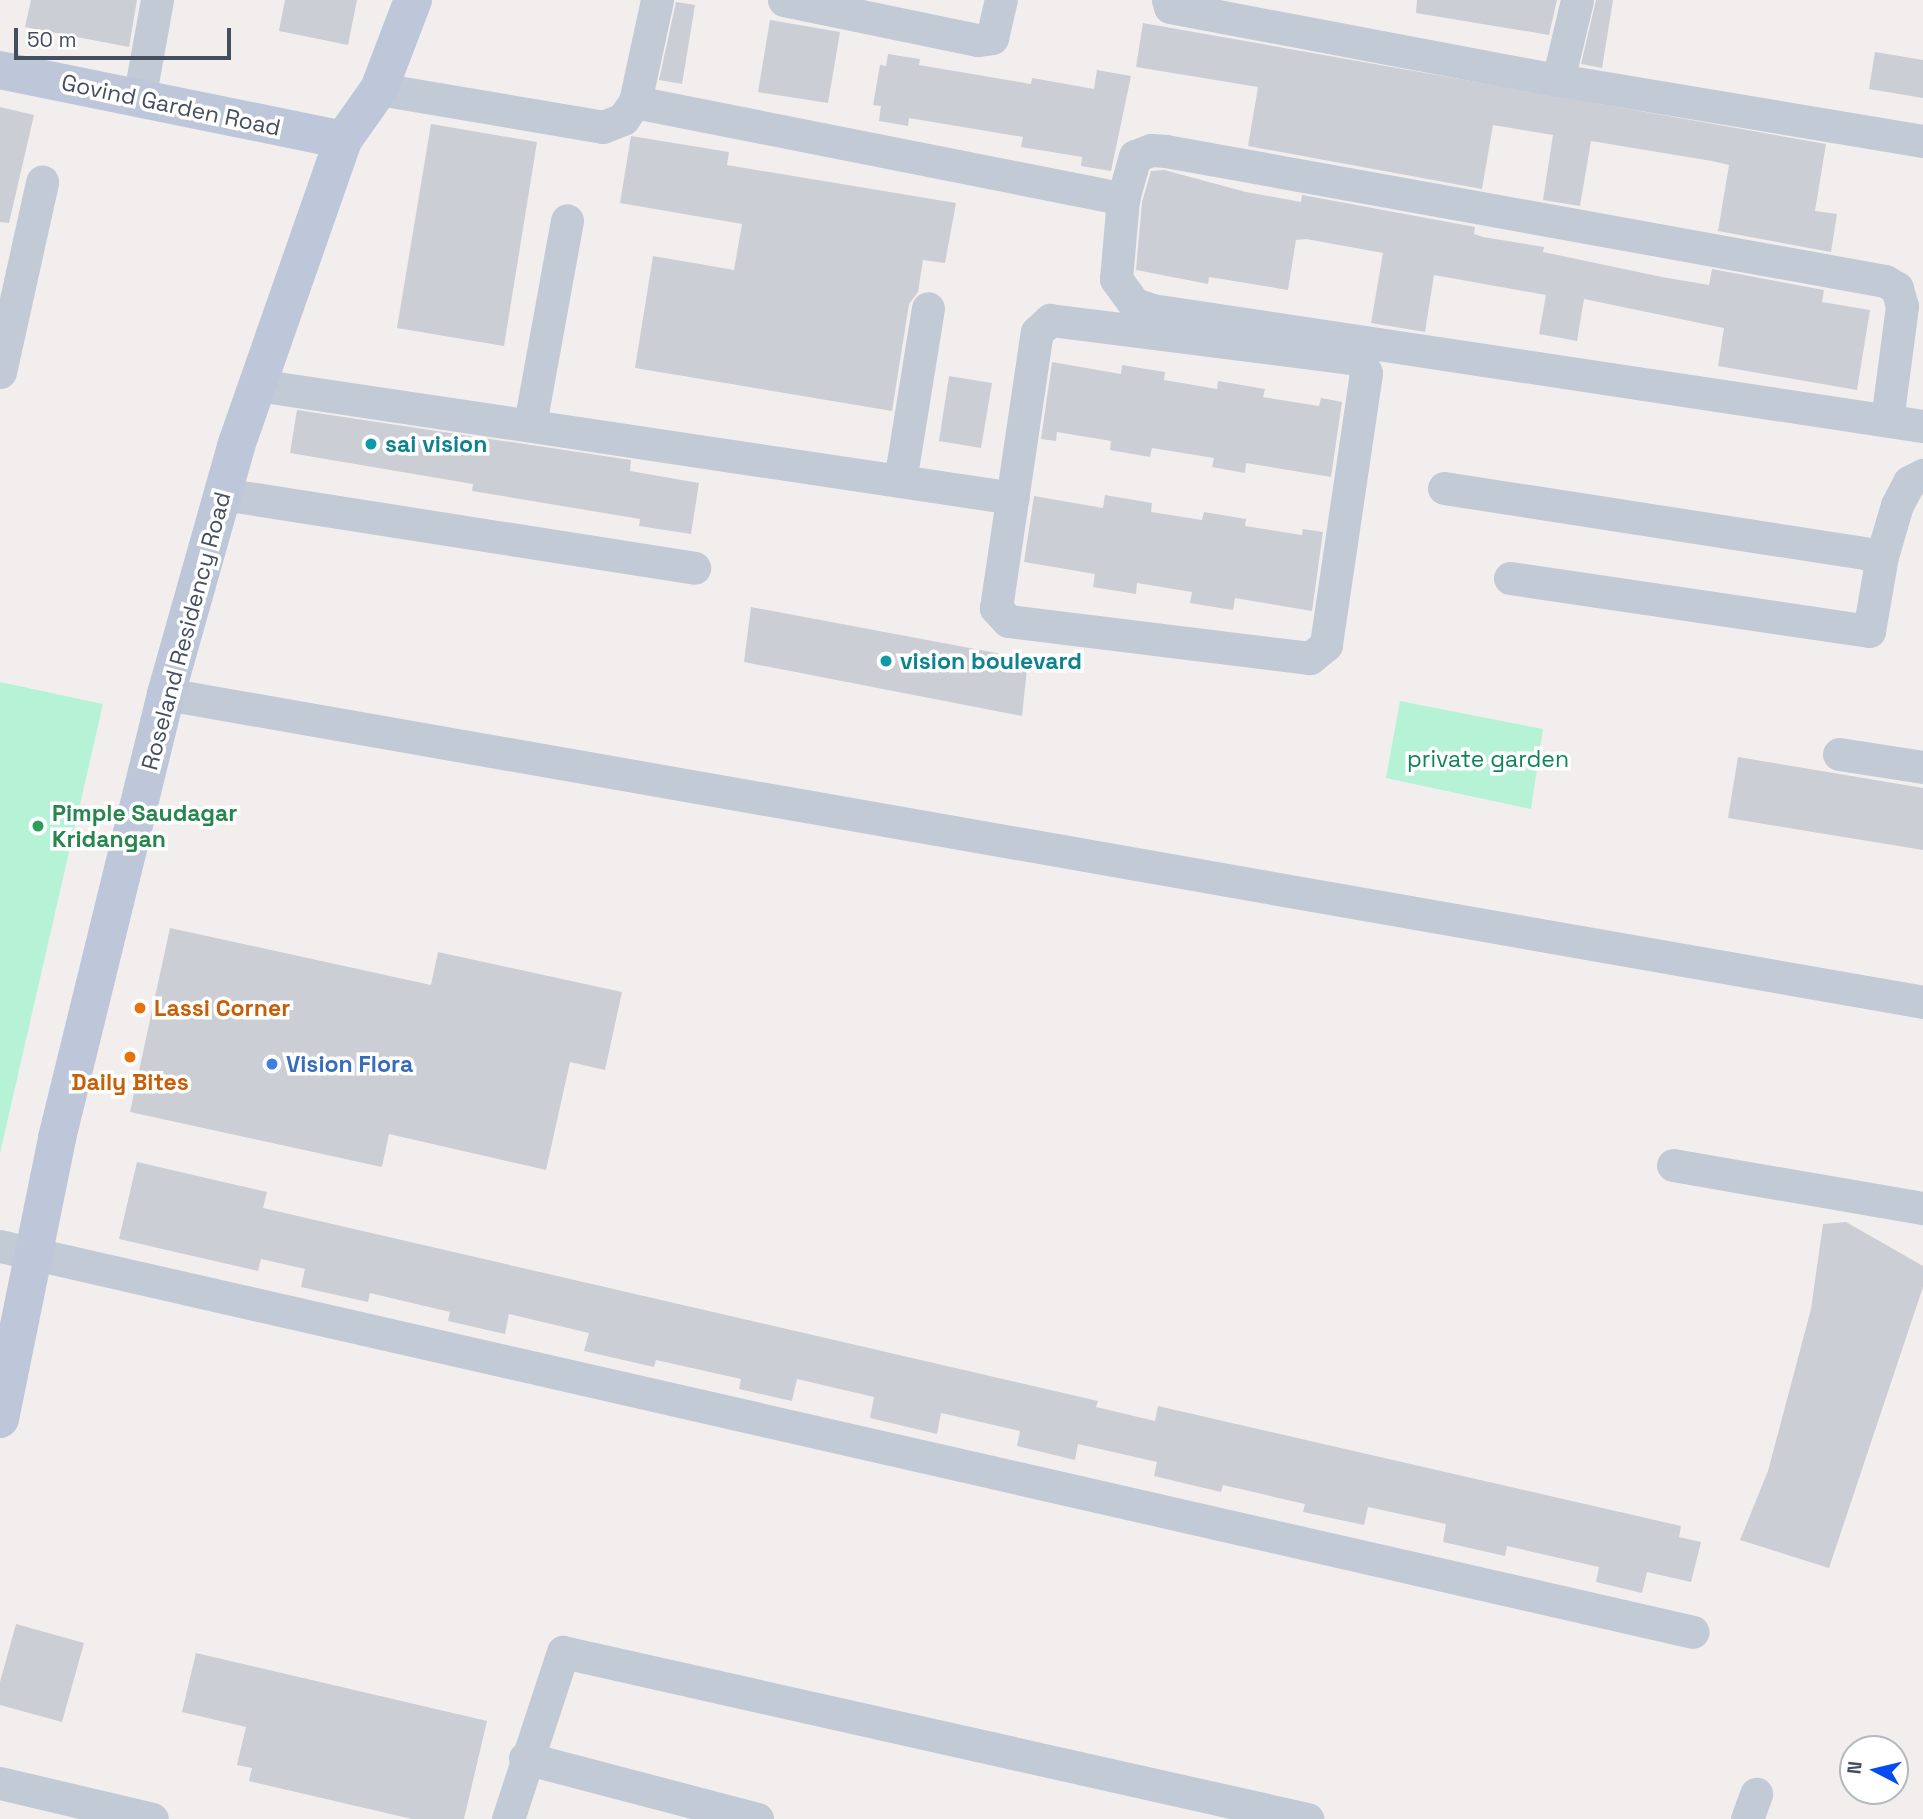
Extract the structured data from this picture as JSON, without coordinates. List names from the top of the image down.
{
  "streets": {
    "street": ["Govind Garden Road", "Roseland Residency Road"]
  },
  "crossings": [
    ["Govind Garden Road", "Roseland Residency Road"]
  ],
  "parks": ["private garden"],
  "places": [
    "sai vision",
    "vision boulevard",
    "Pimple Saudagar Kridangan",
    "Lassi Corner",
    "Daily Bites",
    "Vision Flora"
  ],
  "scale_bar": "50 m",
  "north": "left"
}
